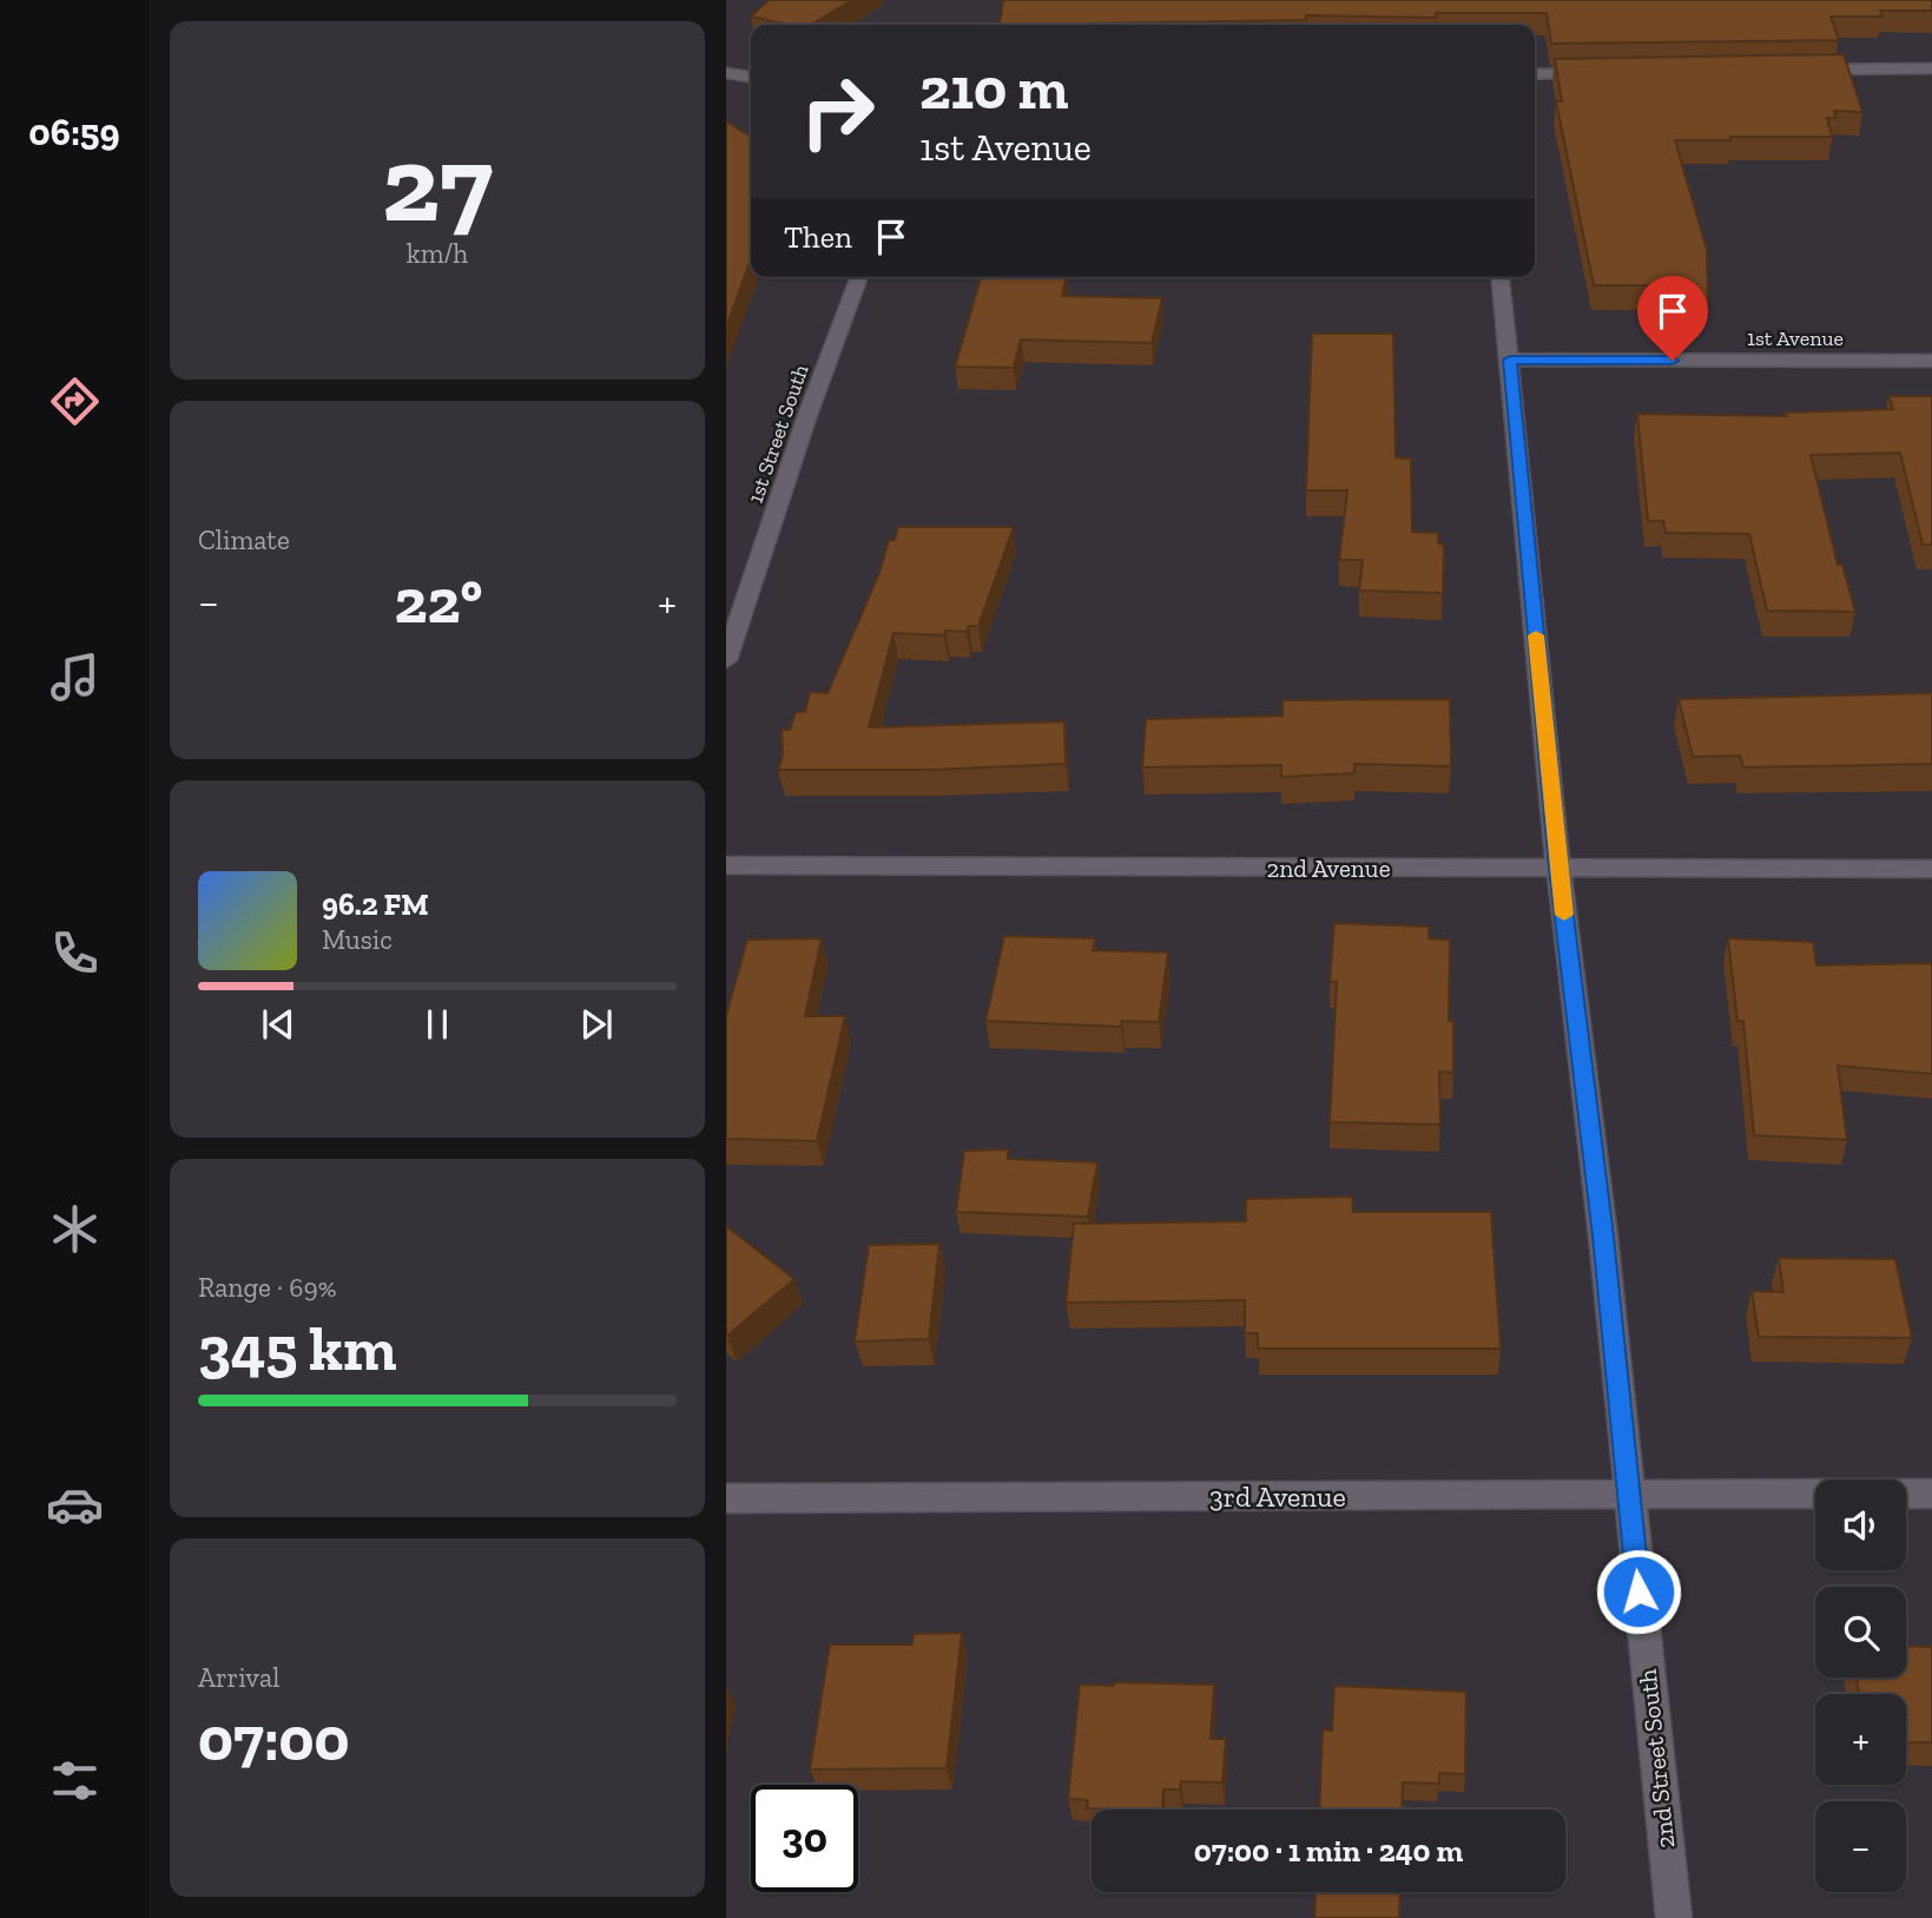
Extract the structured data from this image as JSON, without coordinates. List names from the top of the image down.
{
  "streets": {
    "street": [
      "1st Avenue",
      "1st Street South",
      "2nd Avenue",
      "3rd Avenue",
      "2nd Street South"
    ]
  },
  "crossings": [
    ["1st Avenue", "2nd Street South"],
    ["2nd Avenue", "2nd Street South"],
    ["3rd Avenue", "2nd Street South"]
  ],
  "page": {
    "tabs": "06:59",
    "tile": [
      ["27", "km/h"],
      "Climate",
      ["Range · 69%", "345 km"],
      ["Arrival", "07:00"]
    ],
    "turn": ["210 m", "1st Avenue"],
    "then": "Then",
    "heat": ["−", "22°", "+"],
    "song": ["96.2 FM", "Music"],
    "map_buttons": ["+", "−"],
    "limit": "30",
    "trip": "07:00 · 1 min · 240 m"
  }
}
